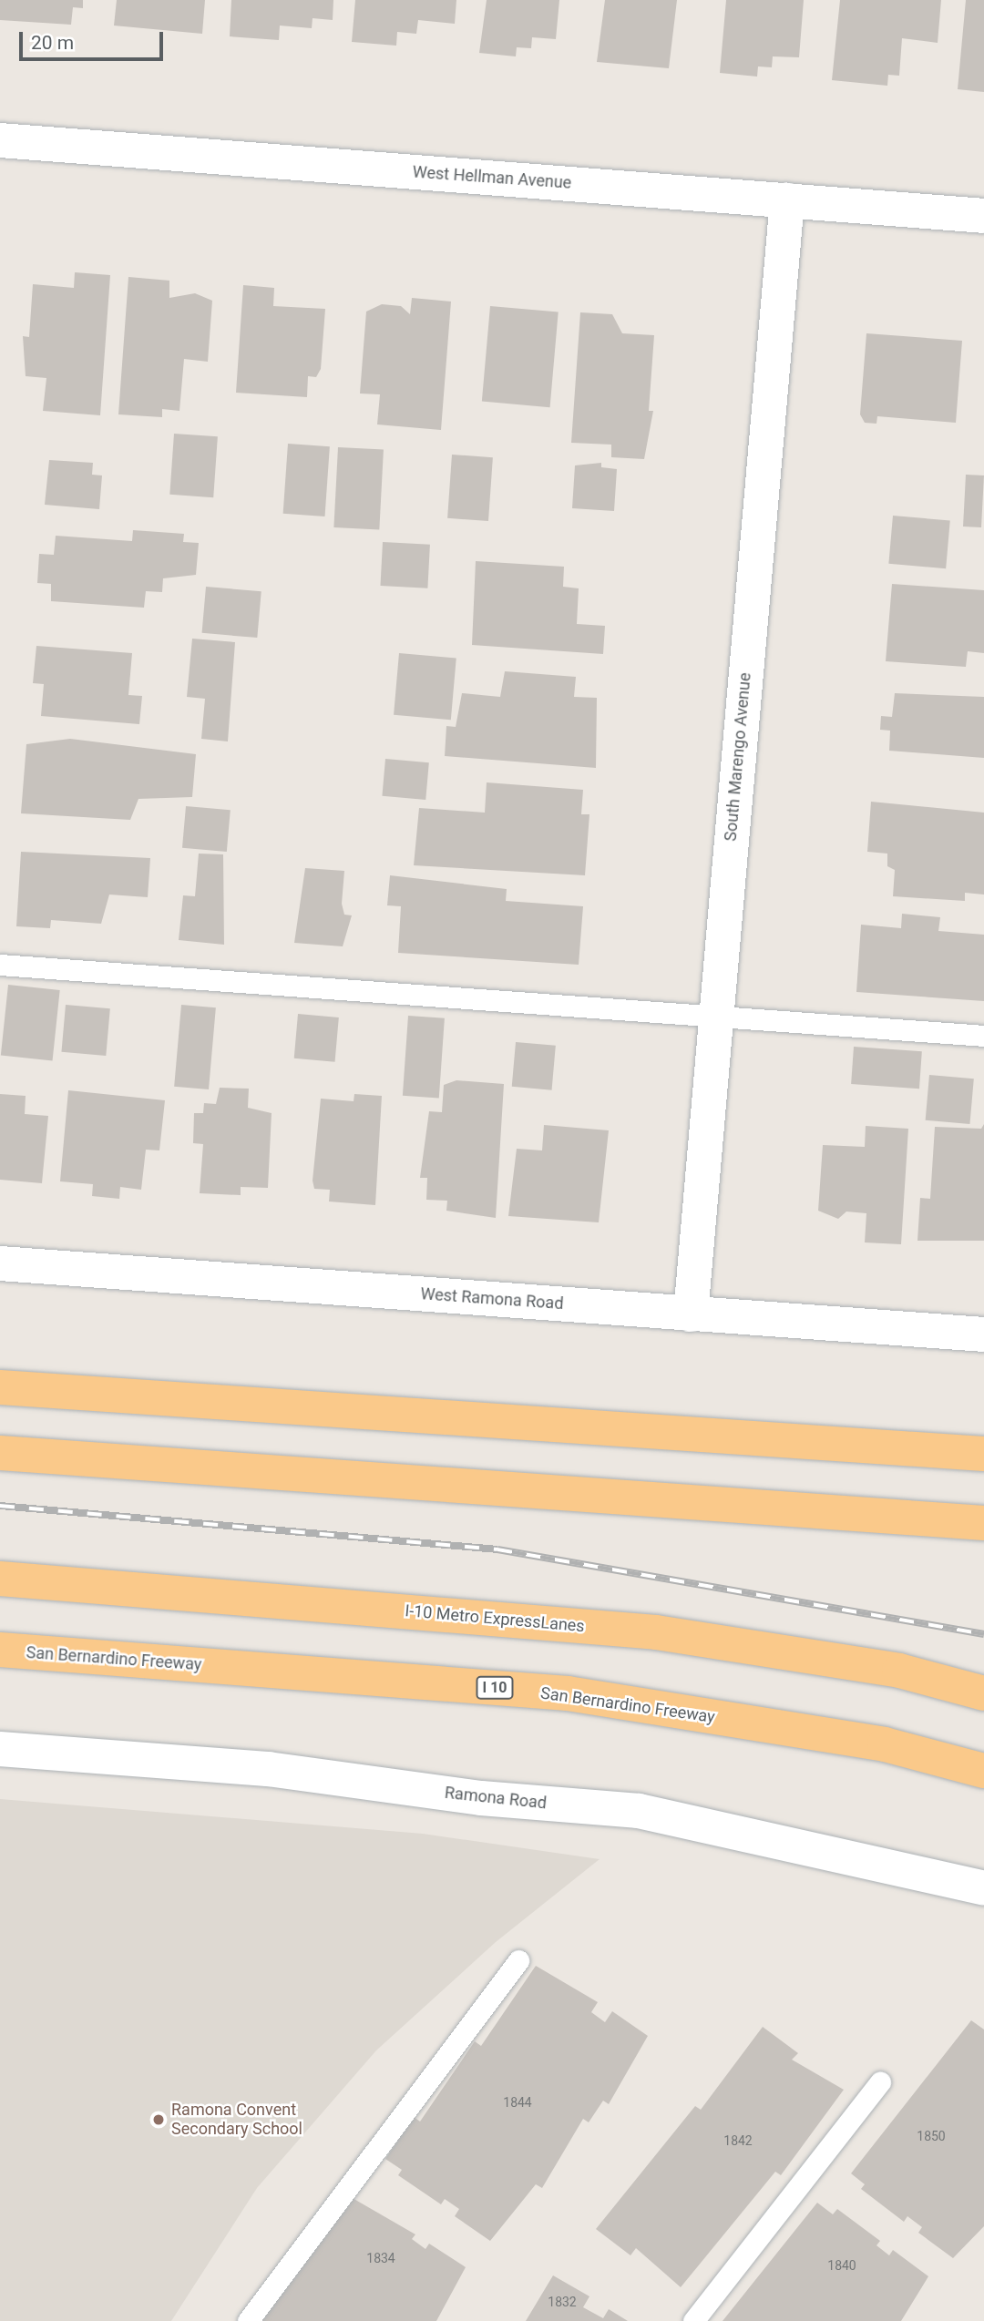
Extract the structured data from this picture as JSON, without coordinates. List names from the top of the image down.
{
  "streets": {
    "highway": ["I-10 Metro ExpressLanes", "San Bernardino Freeway", "I 10"],
    "street": [
      "West Hellman Avenue",
      "South Marengo Avenue",
      "West Ramona Road",
      "Ramona Road"
    ]
  },
  "crossings": [
    ["West Hellman Avenue", "South Marengo Avenue"],
    ["South Marengo Avenue", "West Ramona Road"]
  ],
  "places": ["Ramona Convent Secondary School"],
  "house_numbers": [
    "1844",
    "1850",
    "1842",
    "1834",
    "1840",
    "1832"
  ],
  "scale_bar": "20 m"
}
